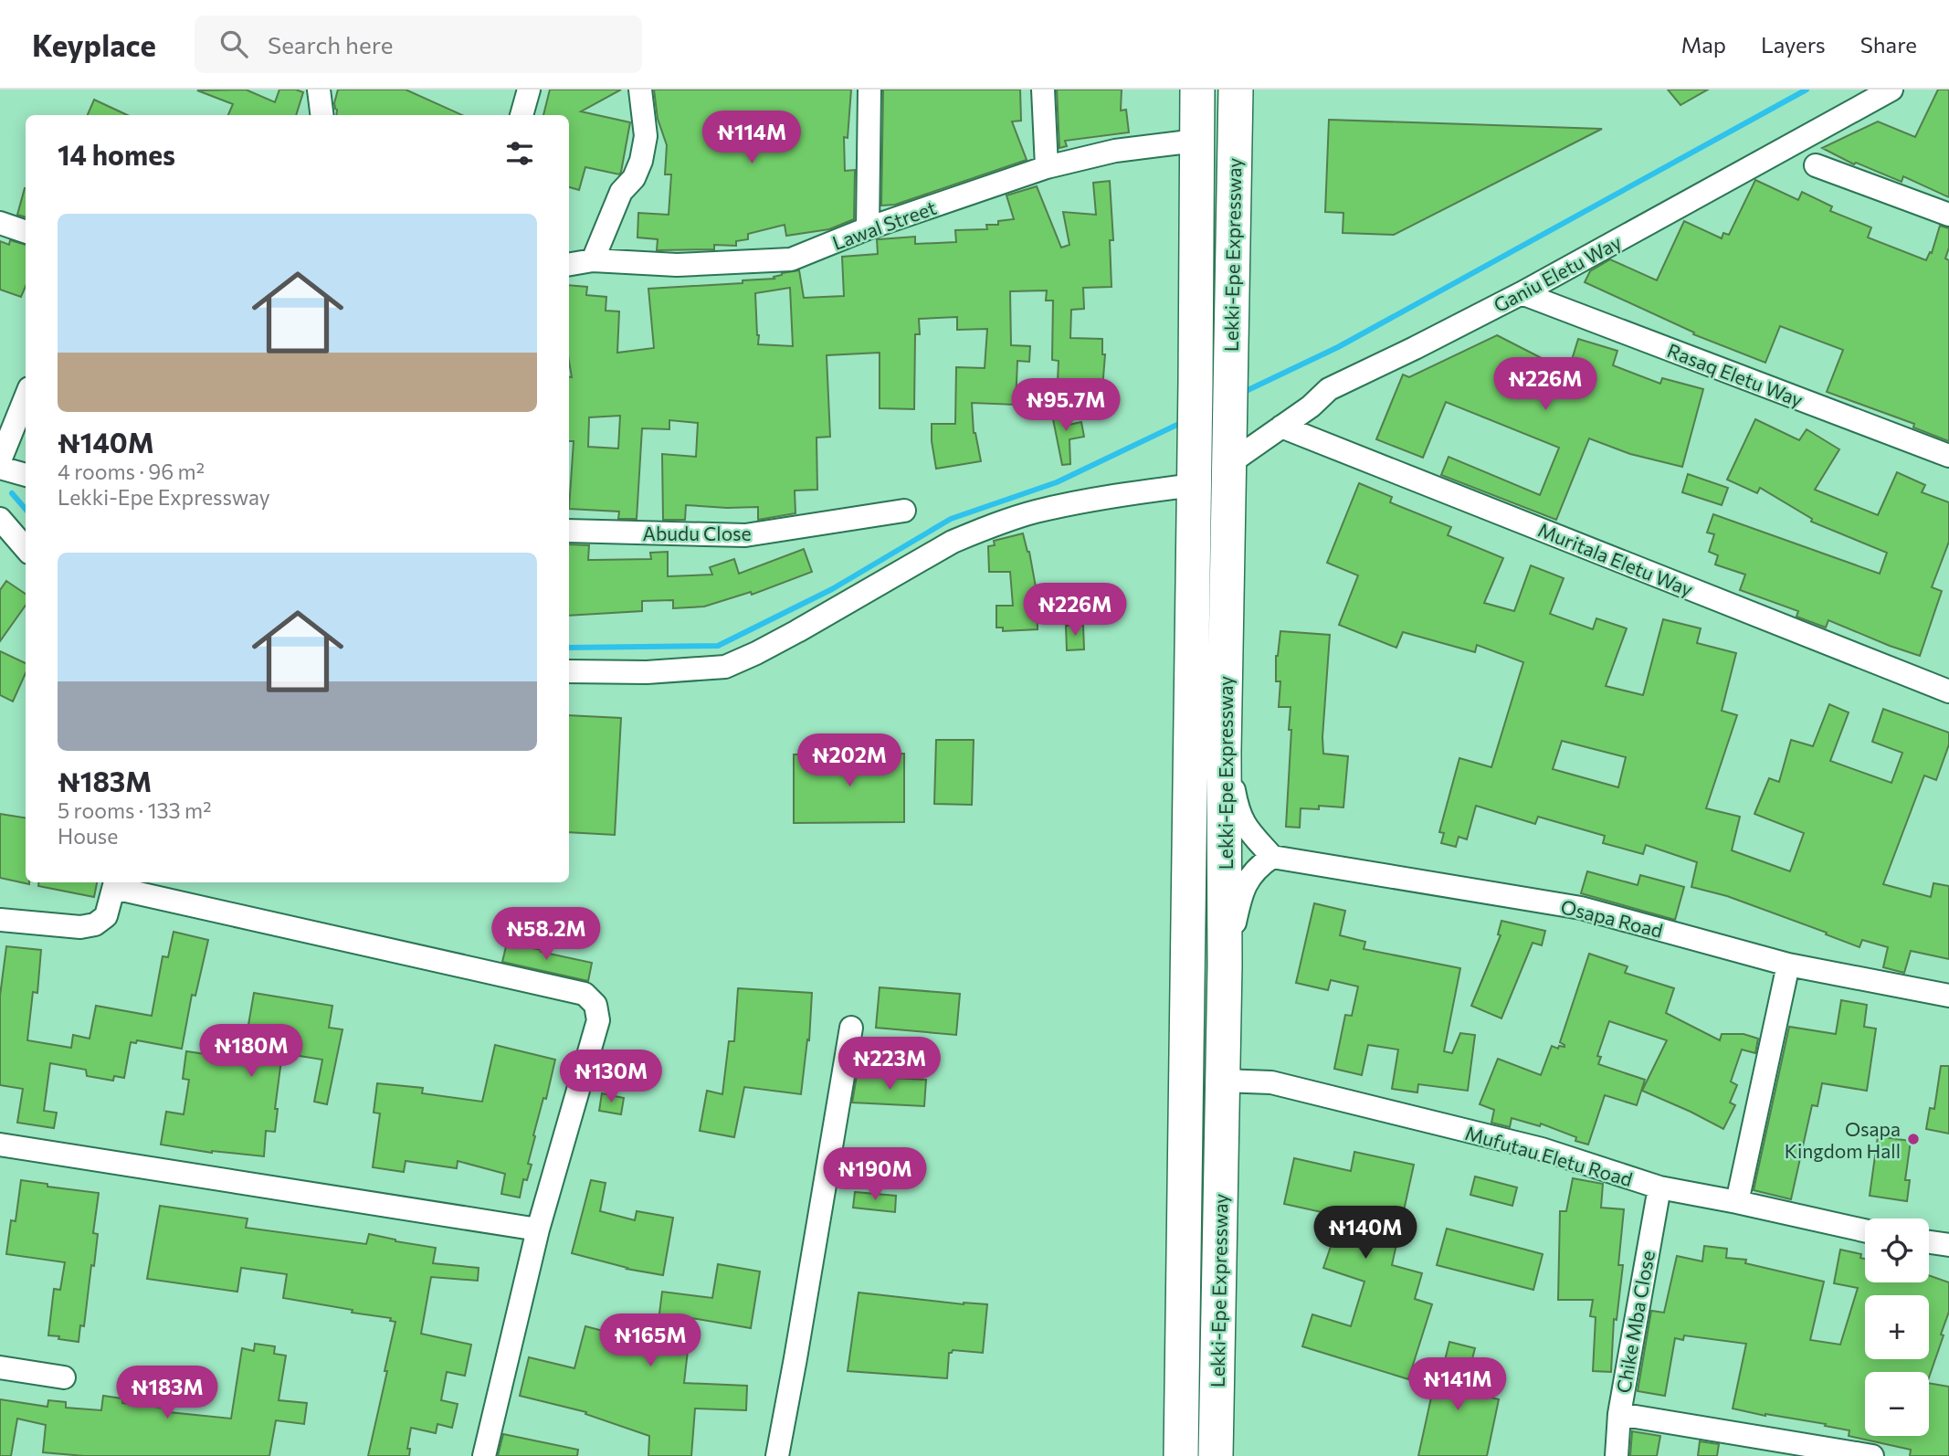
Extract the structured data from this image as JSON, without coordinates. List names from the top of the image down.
{
  "streets": {
    "highway": ["Lekki-Epe Expressway"],
    "street": [
      "Lawal Street",
      "Ganiu Eletu Way",
      "Rasaq Eletu Way",
      "Abudu Close",
      "Muritala Eletu Way",
      "Osapa Road",
      "Mufutau Eletu Road",
      "Chike Mba Close"
    ]
  },
  "crossings": [
    ["Lawal Street", "Lekki-Epe Expressway"],
    ["Lekki-Epe Expressway", "Ganiu Eletu Way"],
    ["Lekki-Epe Expressway", "Mufutau Eletu Road"],
    ["Ganiu Eletu Way", "Rasaq Eletu Way"],
    ["Ganiu Eletu Way", "Muritala Eletu Way"],
    ["Mufutau Eletu Road", "Chike Mba Close"]
  ],
  "places": ["Osapa Kingdom Hall"],
  "page": {
    "header": "Keyplace",
    "search": "Search here",
    "nav": ["Map", "Layers", "Share"],
    "price": [
      "₦114M",
      "₦226M",
      "₦95.7M",
      "₦226M",
      "₦202M",
      "₦58.2M",
      "₦180M",
      "₦223M",
      "₦130M",
      "₦190M",
      "₦140M",
      "₦165M",
      "₦141M",
      "₦183M"
    ],
    "heading": "14 homes",
    "list": [
      {
        "name": "₦140M",
        "note": "4 rooms · 96 m² · Lekki-Epe Expressway"
      },
      {
        "name": "₦183M",
        "note": "5 rooms · 133 m² · House"
      }
    ],
    "map_buttons": ["+", "−"]
  }
}
